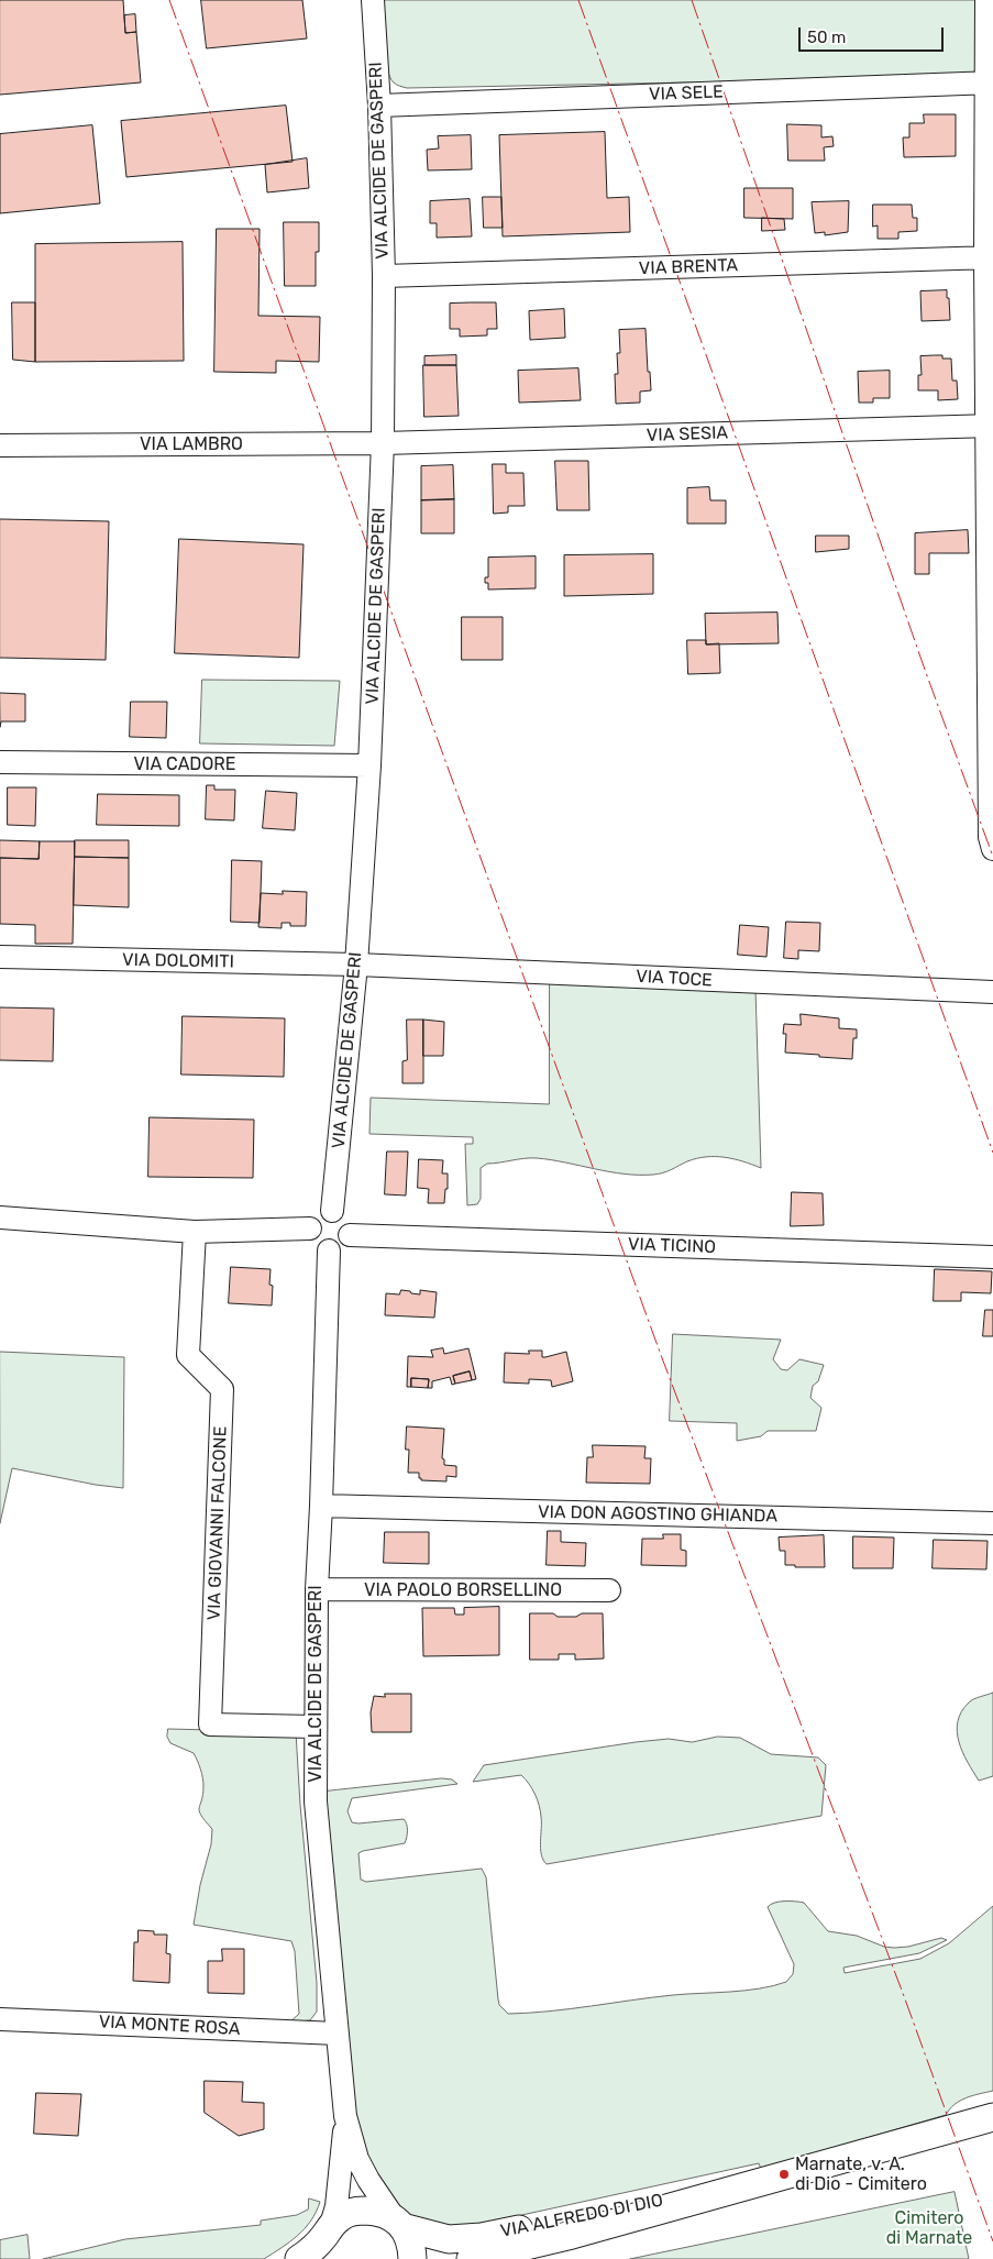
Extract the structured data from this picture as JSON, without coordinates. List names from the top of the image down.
{
  "streets": {
    "main road": ["VIA ALFREDO DI DIO"],
    "street": [
      "VIA SELE",
      "VIA ALCIDE DE GASPERI",
      "VIA BRENTA",
      "VIA SESIA",
      "VIA LAMBRO",
      "VIA CADORE",
      "VIA DOLOMITI",
      "VIA TOCE",
      "VIA TICINO",
      "VIA DON AGOSTINO GHIANDA",
      "VIA GIOVANNI FALCONE",
      "VIA PAOLO BORSELLINO",
      "VIA MONTE ROSA"
    ]
  },
  "crossings": [
    ["VIA SELE", "VIA ALCIDE DE GASPERI"],
    ["VIA ALCIDE DE GASPERI", "VIA BRENTA"],
    ["VIA ALCIDE DE GASPERI", "VIA SESIA"],
    ["VIA ALCIDE DE GASPERI", "VIA LAMBRO"],
    ["VIA ALCIDE DE GASPERI", "VIA CADORE"],
    ["VIA ALCIDE DE GASPERI", "VIA DOLOMITI"],
    ["VIA ALCIDE DE GASPERI", "VIA TOCE"],
    ["VIA ALCIDE DE GASPERI", "VIA TICINO"],
    ["VIA ALCIDE DE GASPERI", "VIA DON AGOSTINO GHIANDA"],
    ["VIA ALCIDE DE GASPERI", "VIA GIOVANNI FALCONE"],
    ["VIA ALCIDE DE GASPERI", "VIA PAOLO BORSELLINO"],
    ["VIA ALCIDE DE GASPERI", "VIA MONTE ROSA"],
    ["VIA ALCIDE DE GASPERI", "VIA ALFREDO DI DIO"],
    ["VIA SESIA", "VIA LAMBRO"],
    ["VIA DOLOMITI", "VIA TOCE"]
  ],
  "parks": ["Cimitero di Marnate"],
  "places": ["Marnate, v. A. di Dio - Cimitero"],
  "scale_bar": "50 m"
}
